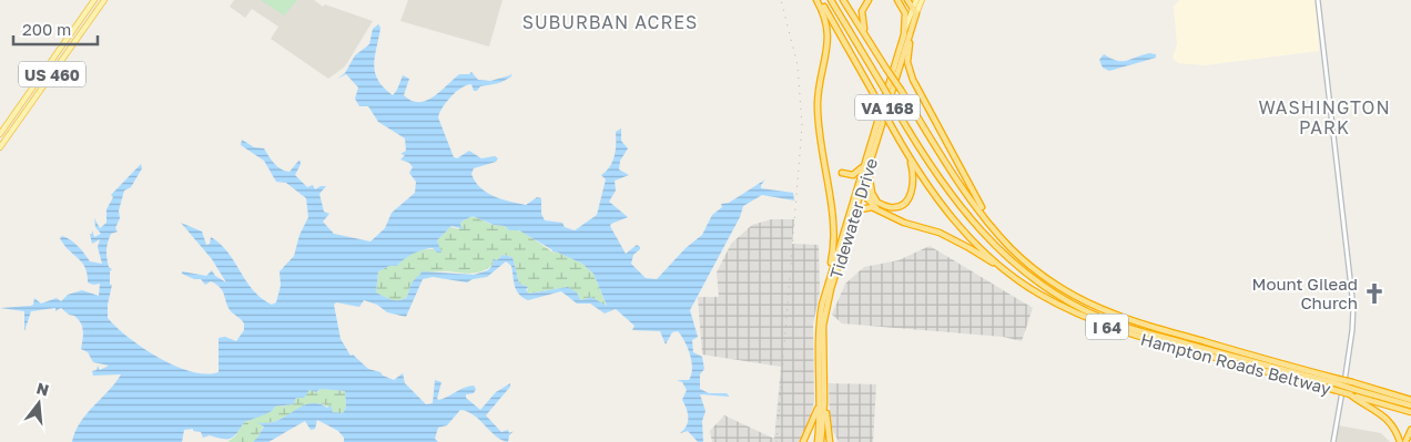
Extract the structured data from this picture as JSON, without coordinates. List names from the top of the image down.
{
  "streets": {
    "highway": [
      "VA 168",
      "Tidewater Drive",
      "I 64",
      "Hampton Roads Beltway"
    ],
    "main road": ["US 460"]
  },
  "districts": ["SUBURBAN ACRES", "WASHINGTON PARK"],
  "places": {
    "church": ["Mount Gilead Church"]
  },
  "scale_bar": "200 m",
  "north": "top"
}
